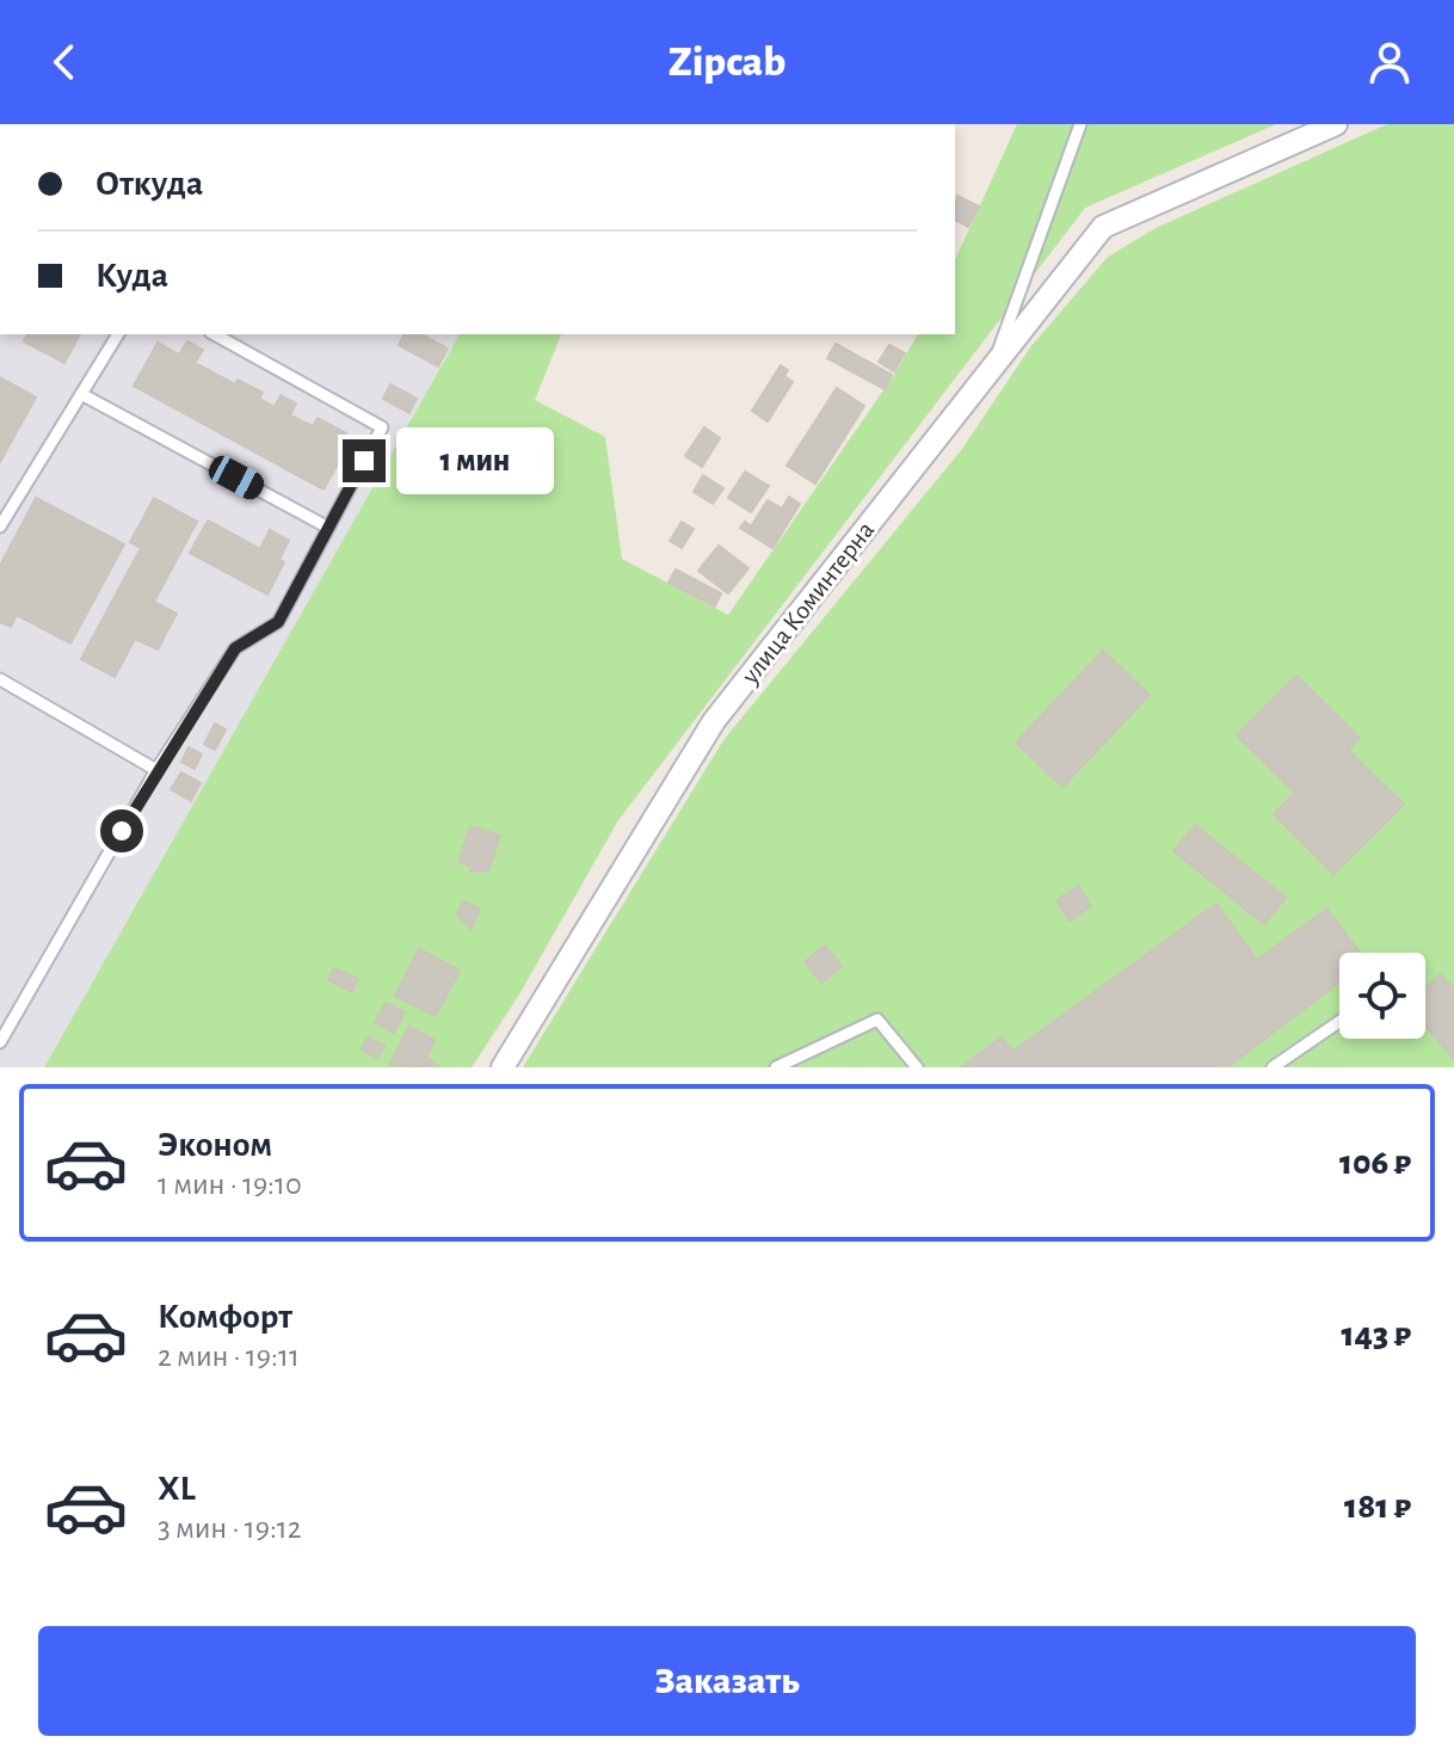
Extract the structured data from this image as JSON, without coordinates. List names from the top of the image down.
{
  "streets": {
    "street": ["улица Коминтерна"]
  },
  "page": {
    "header": "Zipcab",
    "banner": ["Откуда", "Куда"],
    "bubble": "1 мин",
    "list": [
      {
        "name": "Эконом",
        "note": "1 мин · 19:10",
        "value": "106 ₽"
      },
      {
        "name": "Комфорт",
        "note": "2 мин · 19:11",
        "value": "143 ₽"
      },
      {
        "name": "XL",
        "note": "3 мин · 19:12",
        "value": "181 ₽"
      }
    ],
    "buttons": "Заказать"
  }
}
